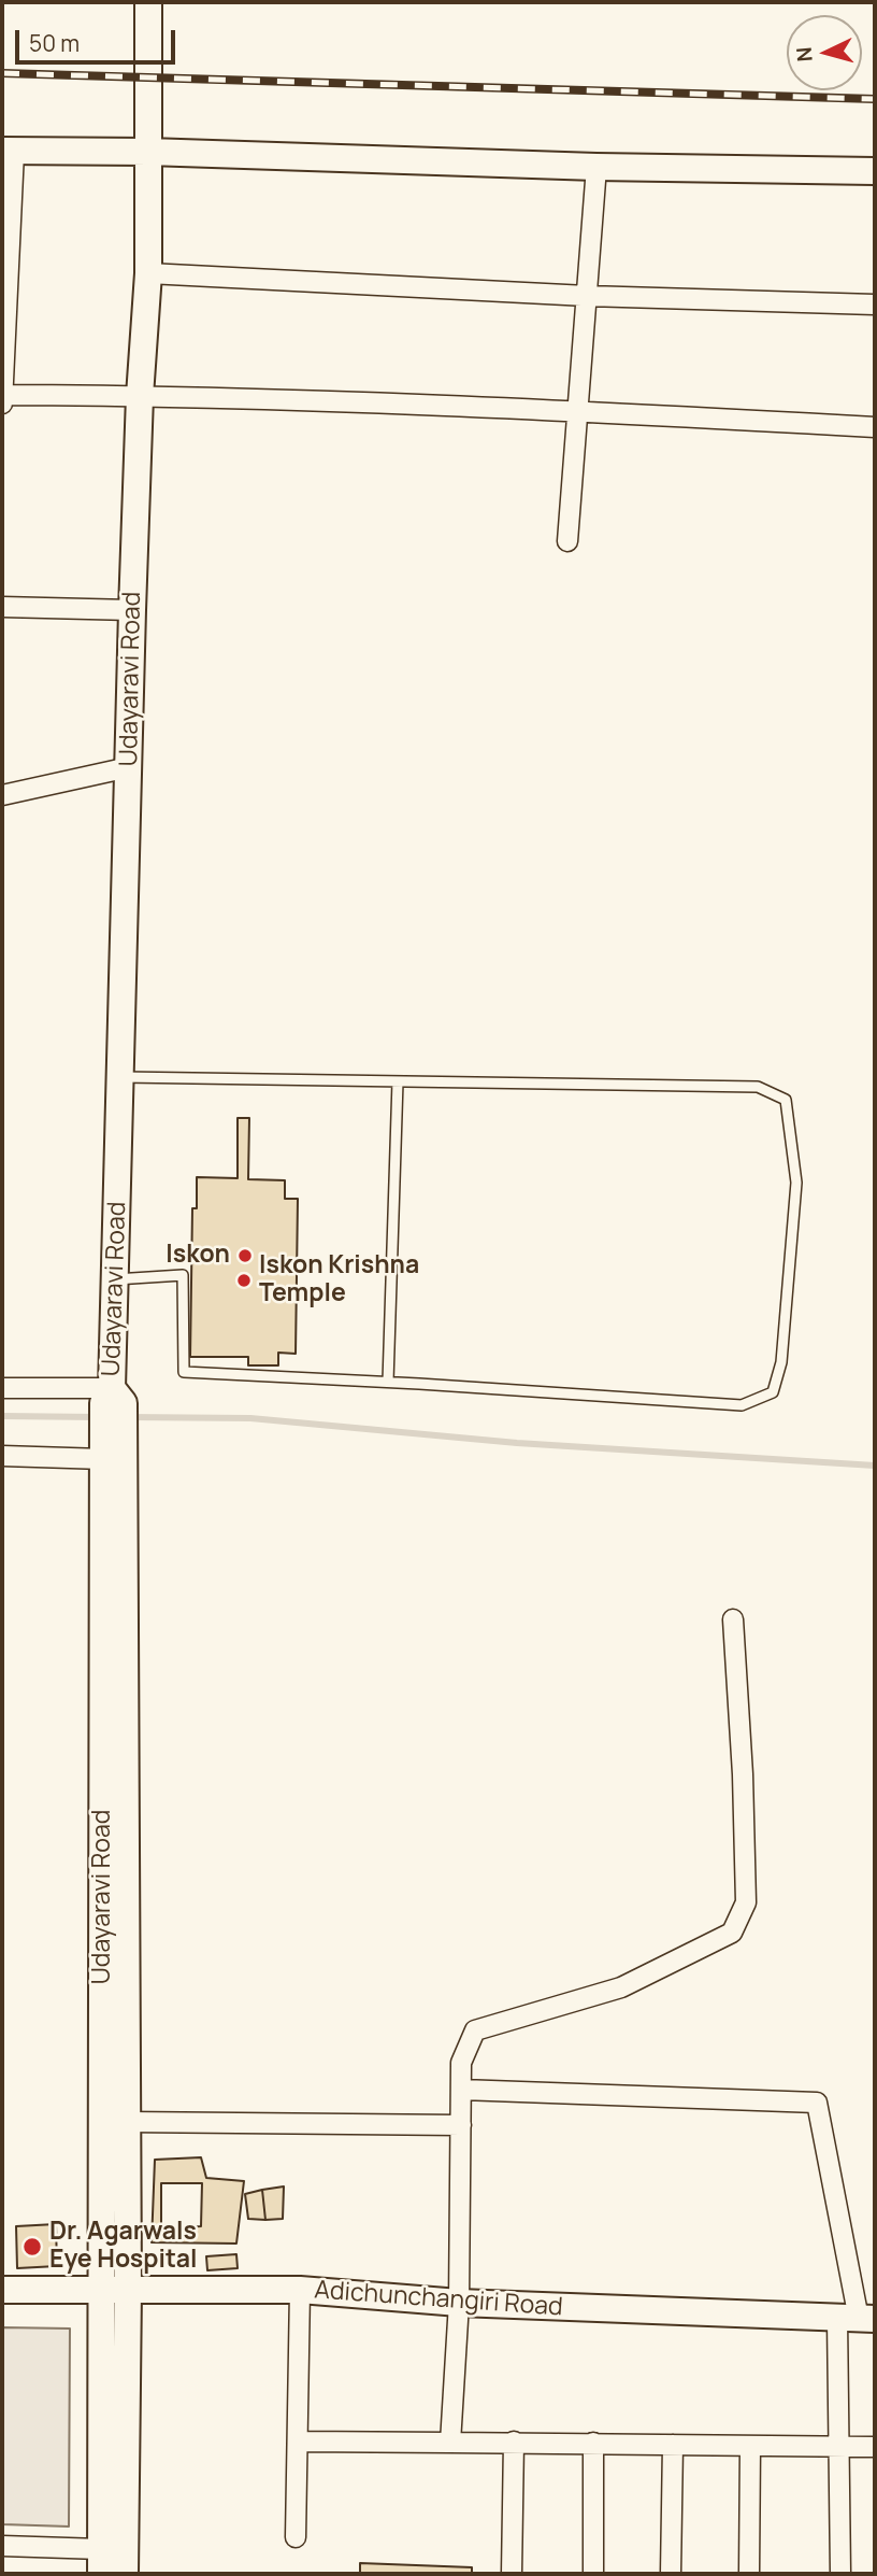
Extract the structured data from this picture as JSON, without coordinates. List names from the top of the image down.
{
  "streets": {
    "street": ["Udayaravi Road", "Adichunchangiri Road"]
  },
  "crossings": [
    ["Udayaravi Road", "Adichunchangiri Road"]
  ],
  "places": ["Iskon", "Iskon Krishna Temple", "Dr. Agarwals Eye Hospital"],
  "scale_bar": "50 m",
  "north": "left"
}
